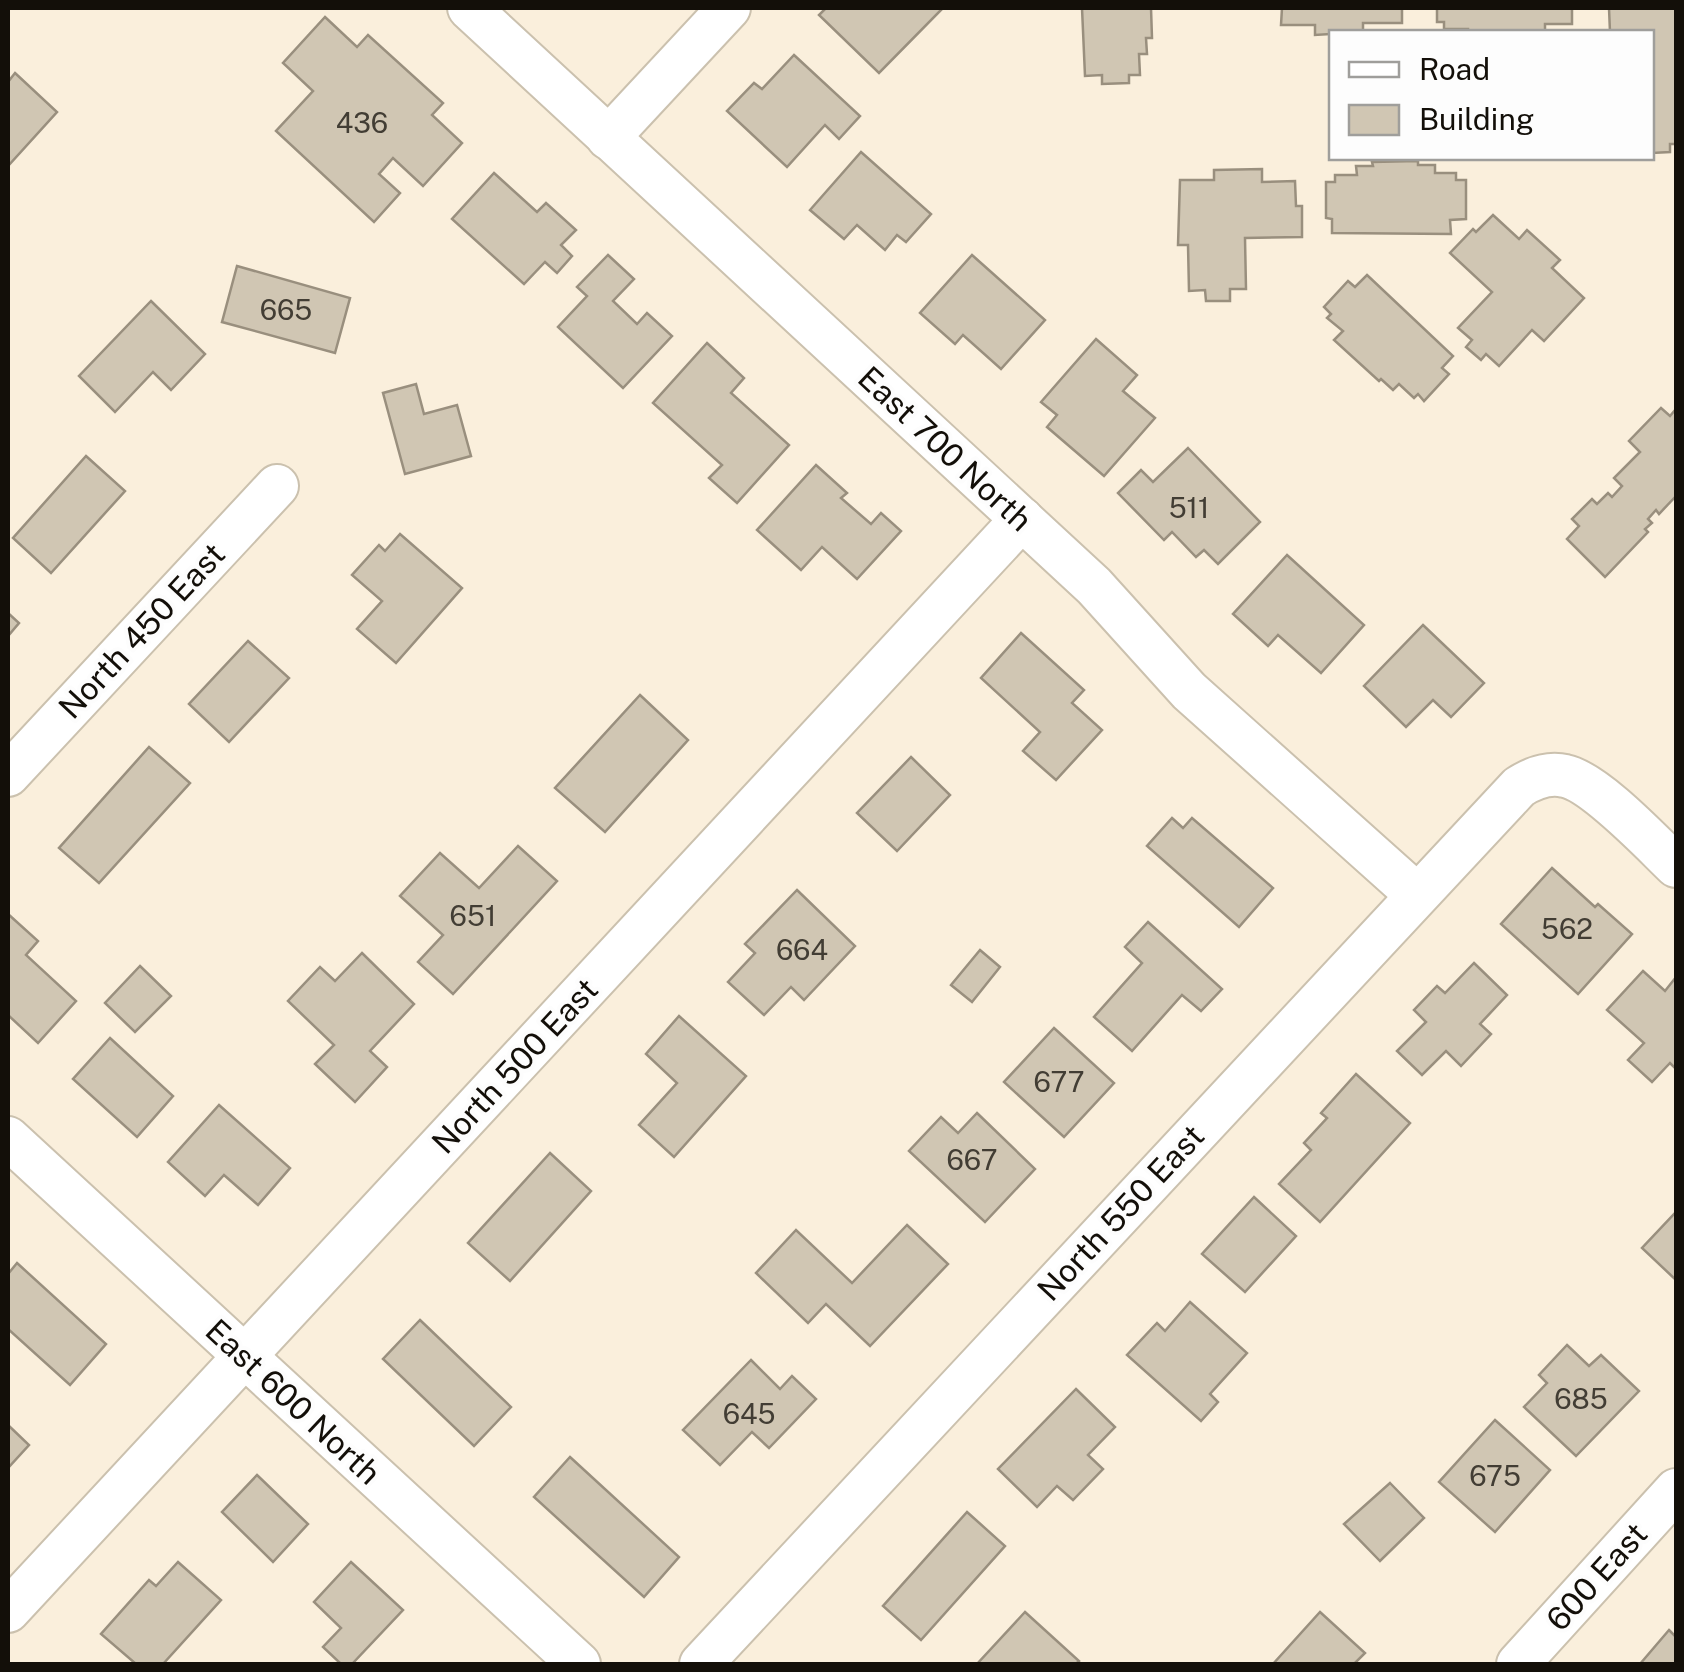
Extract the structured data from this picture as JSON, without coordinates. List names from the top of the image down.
{
  "streets": {
    "street": [
      "East 700 North",
      "North 450 East",
      "North 500 East",
      "North 550 East",
      "East 600 North",
      "600 East"
    ]
  },
  "crossings": [
    ["East 700 North", "North 500 East"],
    ["East 700 North", "North 550 East"],
    ["North 500 East", "East 600 North"]
  ],
  "house_numbers": [
    "436",
    "665",
    "511",
    "651",
    "562",
    "664",
    "677",
    "667",
    "685",
    "645",
    "675"
  ],
  "legend": ["Road", "Building"]
}
